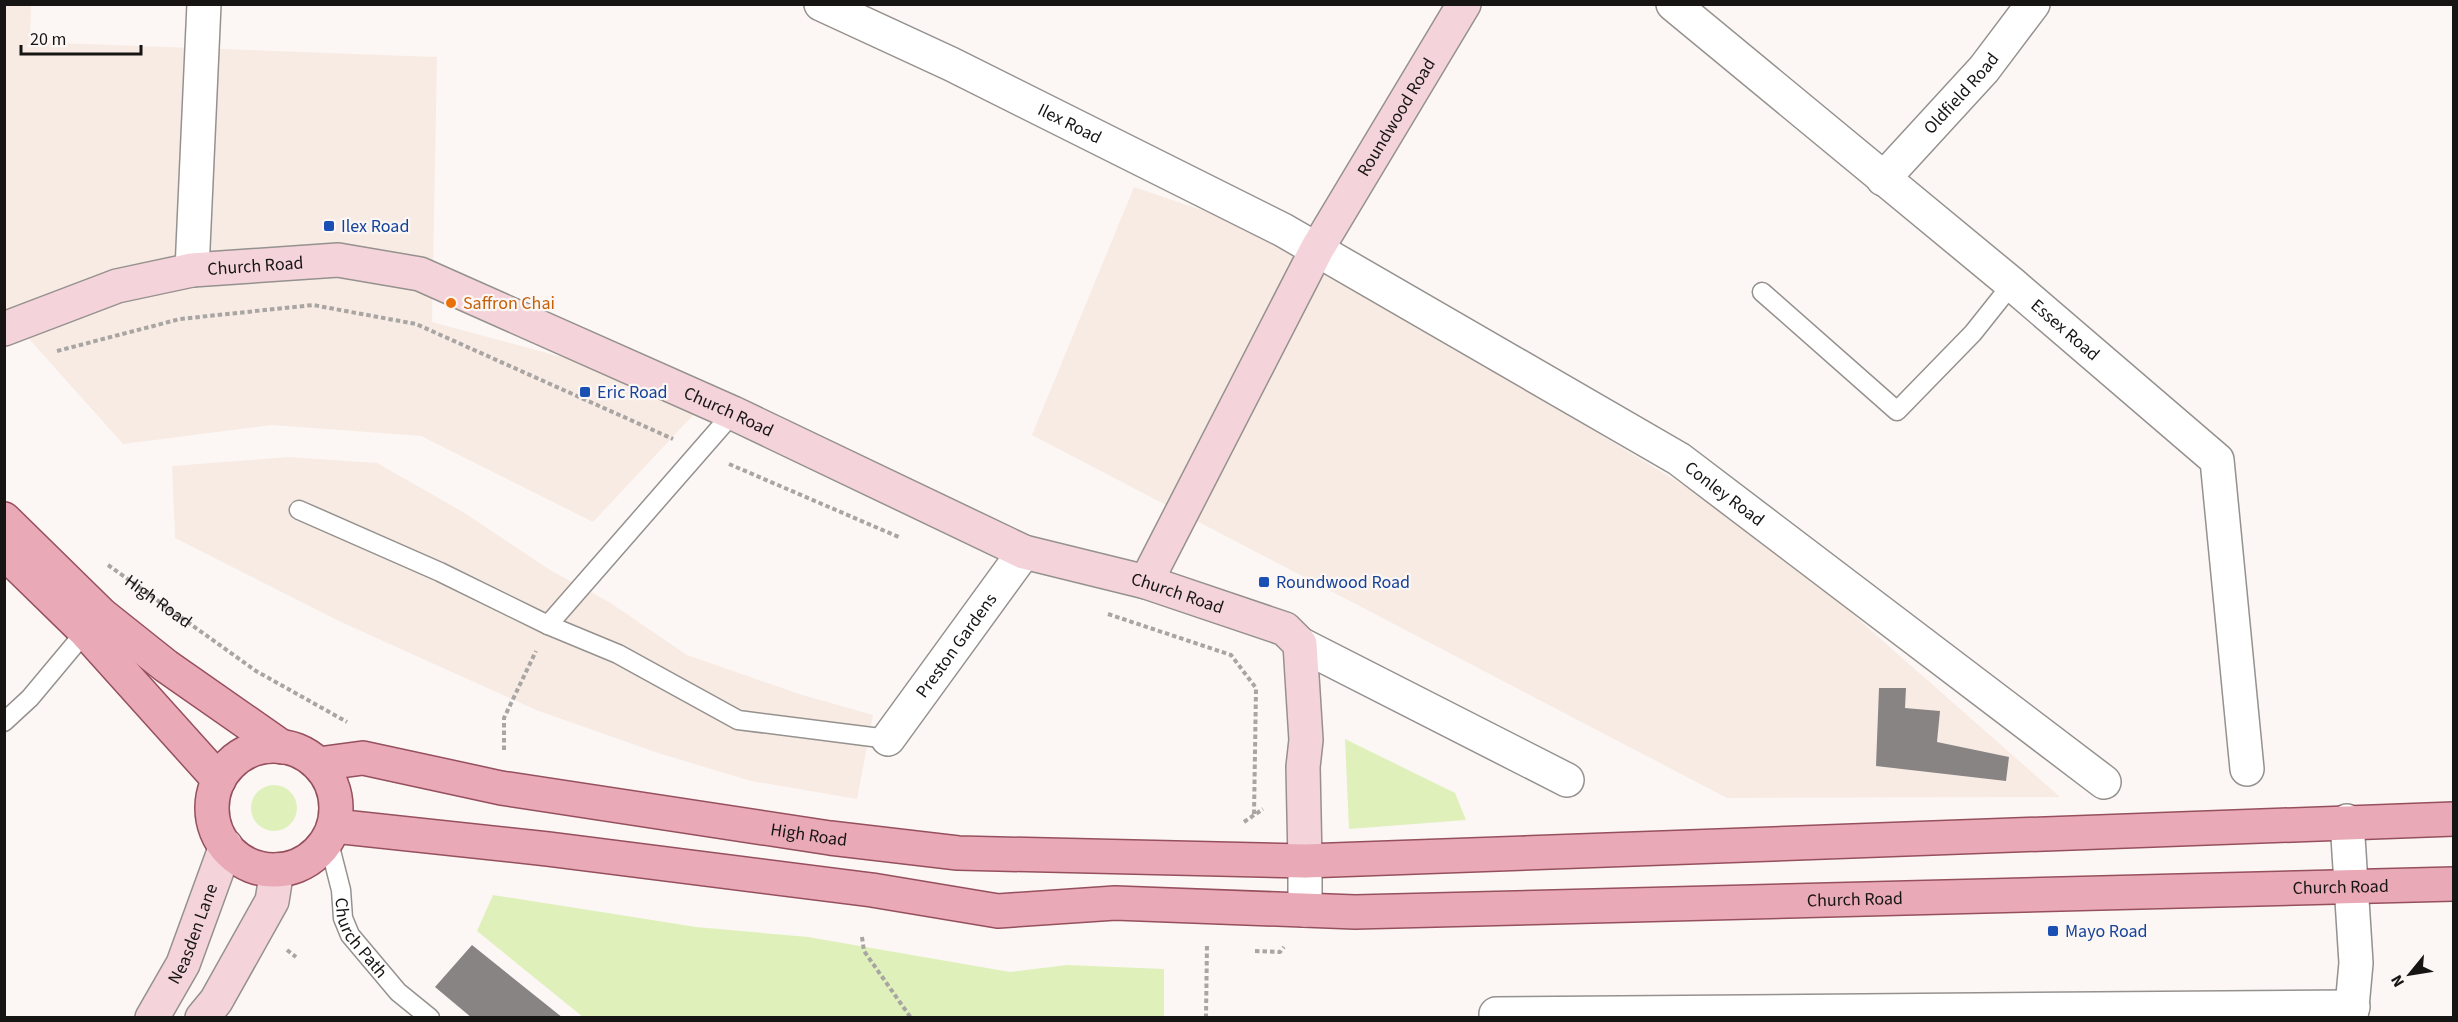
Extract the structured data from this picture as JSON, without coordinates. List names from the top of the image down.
{
  "streets": {
    "main road": ["Church Road", "High Road"],
    "street": [
      "Oldfield Road",
      "Roundwood Road",
      "Ilex Road",
      "Essex Road",
      "Conley Road",
      "Preston Gardens",
      "Neasden Lane"
    ],
    "lane": ["Church Path"]
  },
  "crossings": [
    ["Oldfield Road", "Essex Road"],
    ["Roundwood Road", "Ilex Road"],
    ["Roundwood Road", "Church Road"],
    ["Roundwood Road", "Conley Road"],
    ["Ilex Road", "Conley Road"],
    ["Church Road", "Preston Gardens"],
    ["High Road", "Neasden Lane"],
    ["High Road", "Church Path"],
    ["Neasden Lane", "Church Path"]
  ],
  "places": {
    "transit": [
      "Ilex Road",
      "Eric Road",
      "Roundwood Road",
      "Mayo Road"
    ],
    "other": ["Saffron Chai"]
  },
  "scale_bar": "20 m",
  "north": "bottom left"
}
